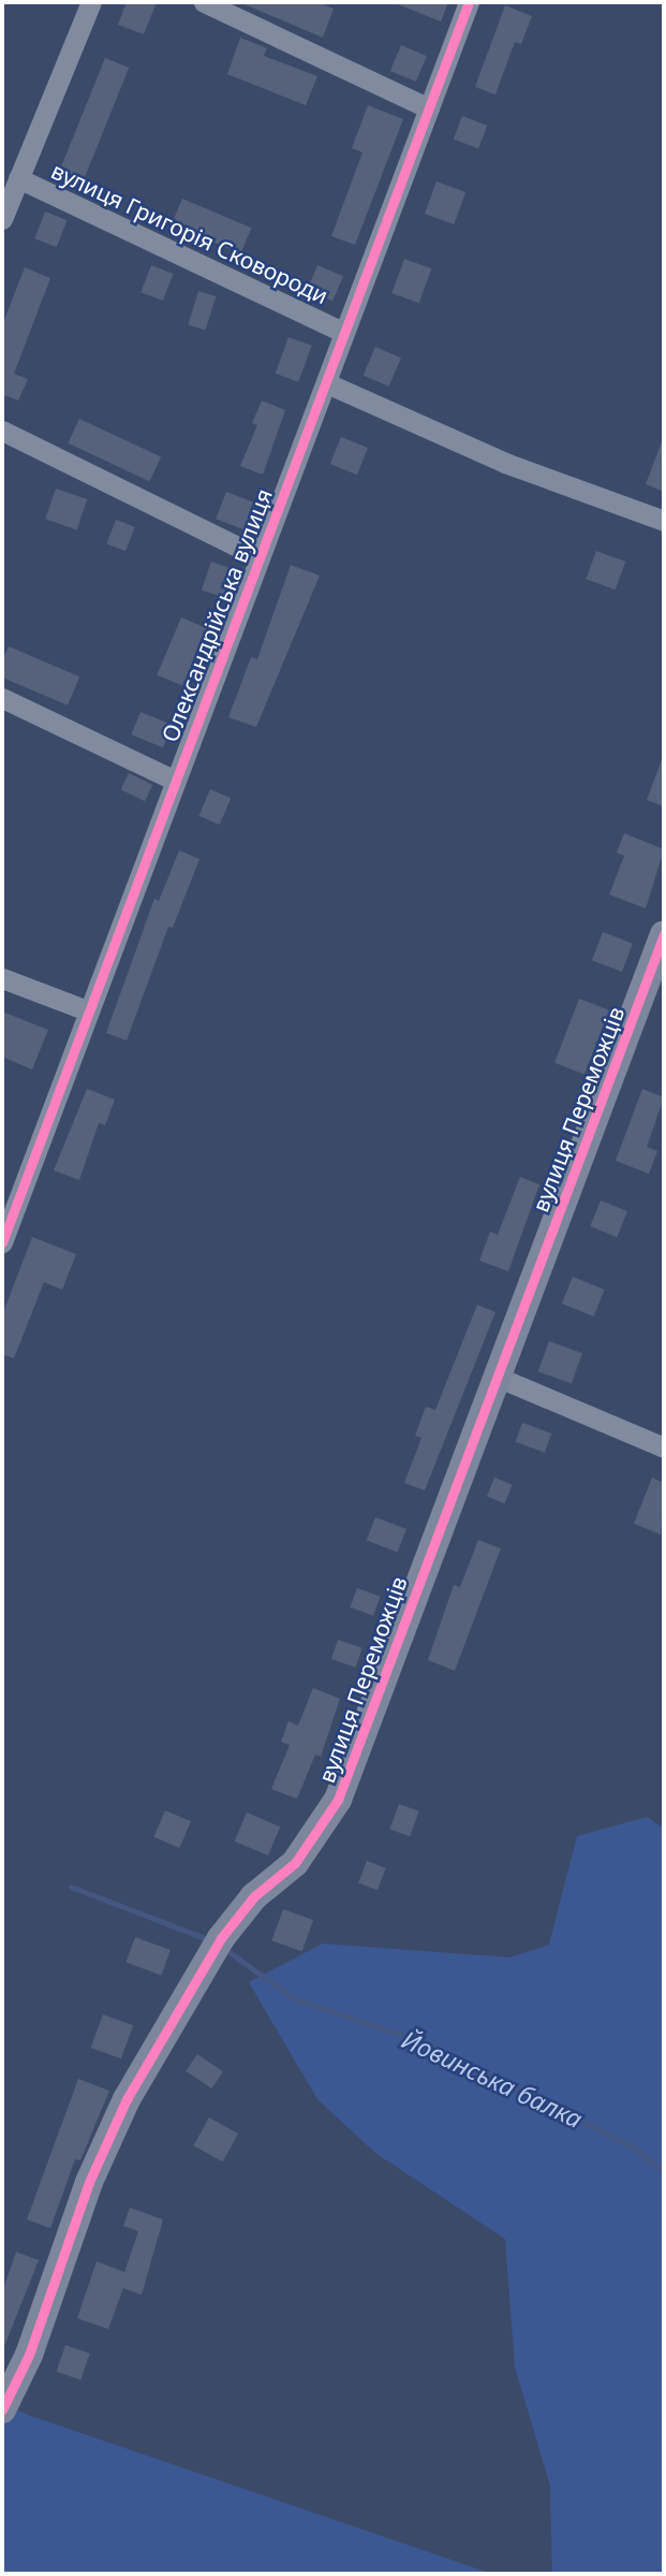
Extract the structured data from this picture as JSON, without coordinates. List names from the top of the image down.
{
  "streets": {
    "street": ["вулиця Григорія Сковороди", "Олександрійська вулиця", "вулиця Переможців"]
  },
  "crossings": [
    ["вулиця Григорія Сковороди", "Олександрійська вулиця"]
  ],
  "water": ["Йовинська балка"]
}
